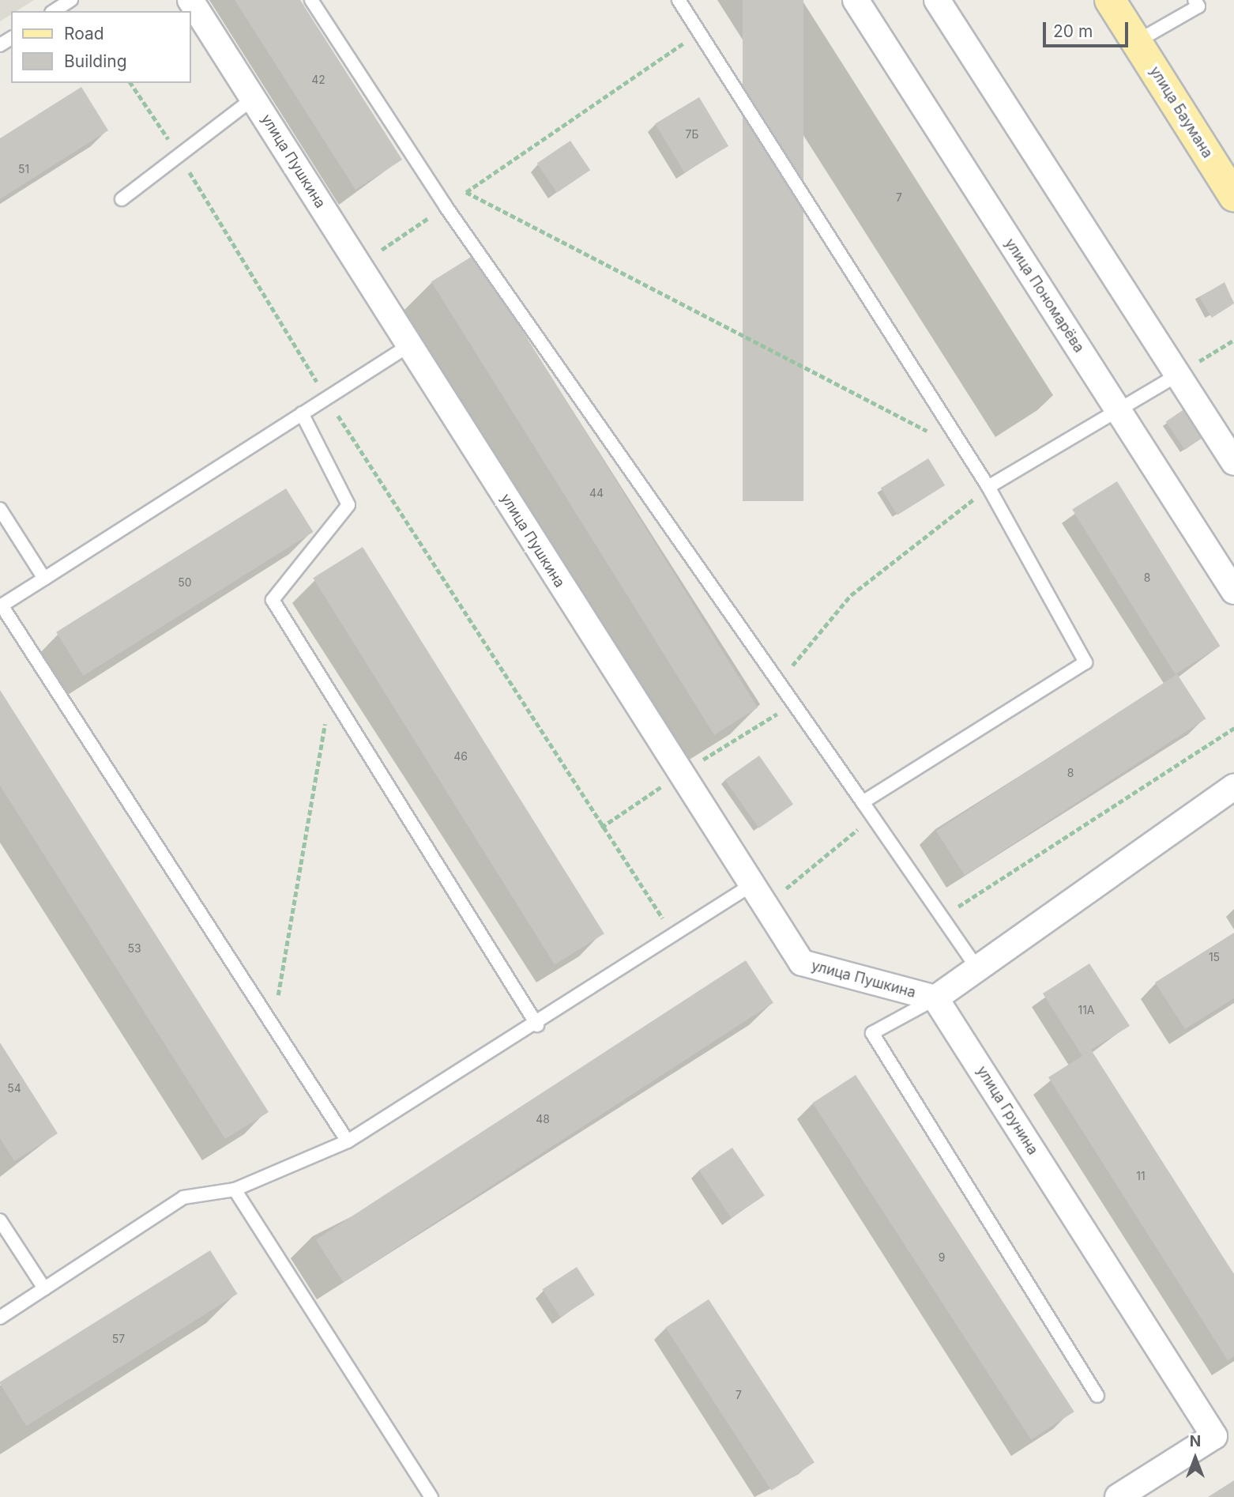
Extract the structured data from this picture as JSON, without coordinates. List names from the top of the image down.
{
  "streets": {
    "main road": ["улица Баумана"],
    "street": ["улица Пушкина", "улица Пономарёва", "улица Грунина"]
  },
  "crossings": [
    ["улица Пушкина", "улица Грунина"]
  ],
  "house_numbers": [
    "42",
    "7Б",
    "51",
    "7",
    "44",
    "8",
    "50",
    "46",
    "8",
    "53",
    "15",
    "11А",
    "54",
    "48",
    "11",
    "9",
    "57",
    "7"
  ],
  "legend": ["Road", "Building"],
  "scale_bar": "20 m",
  "north": "top"
}
